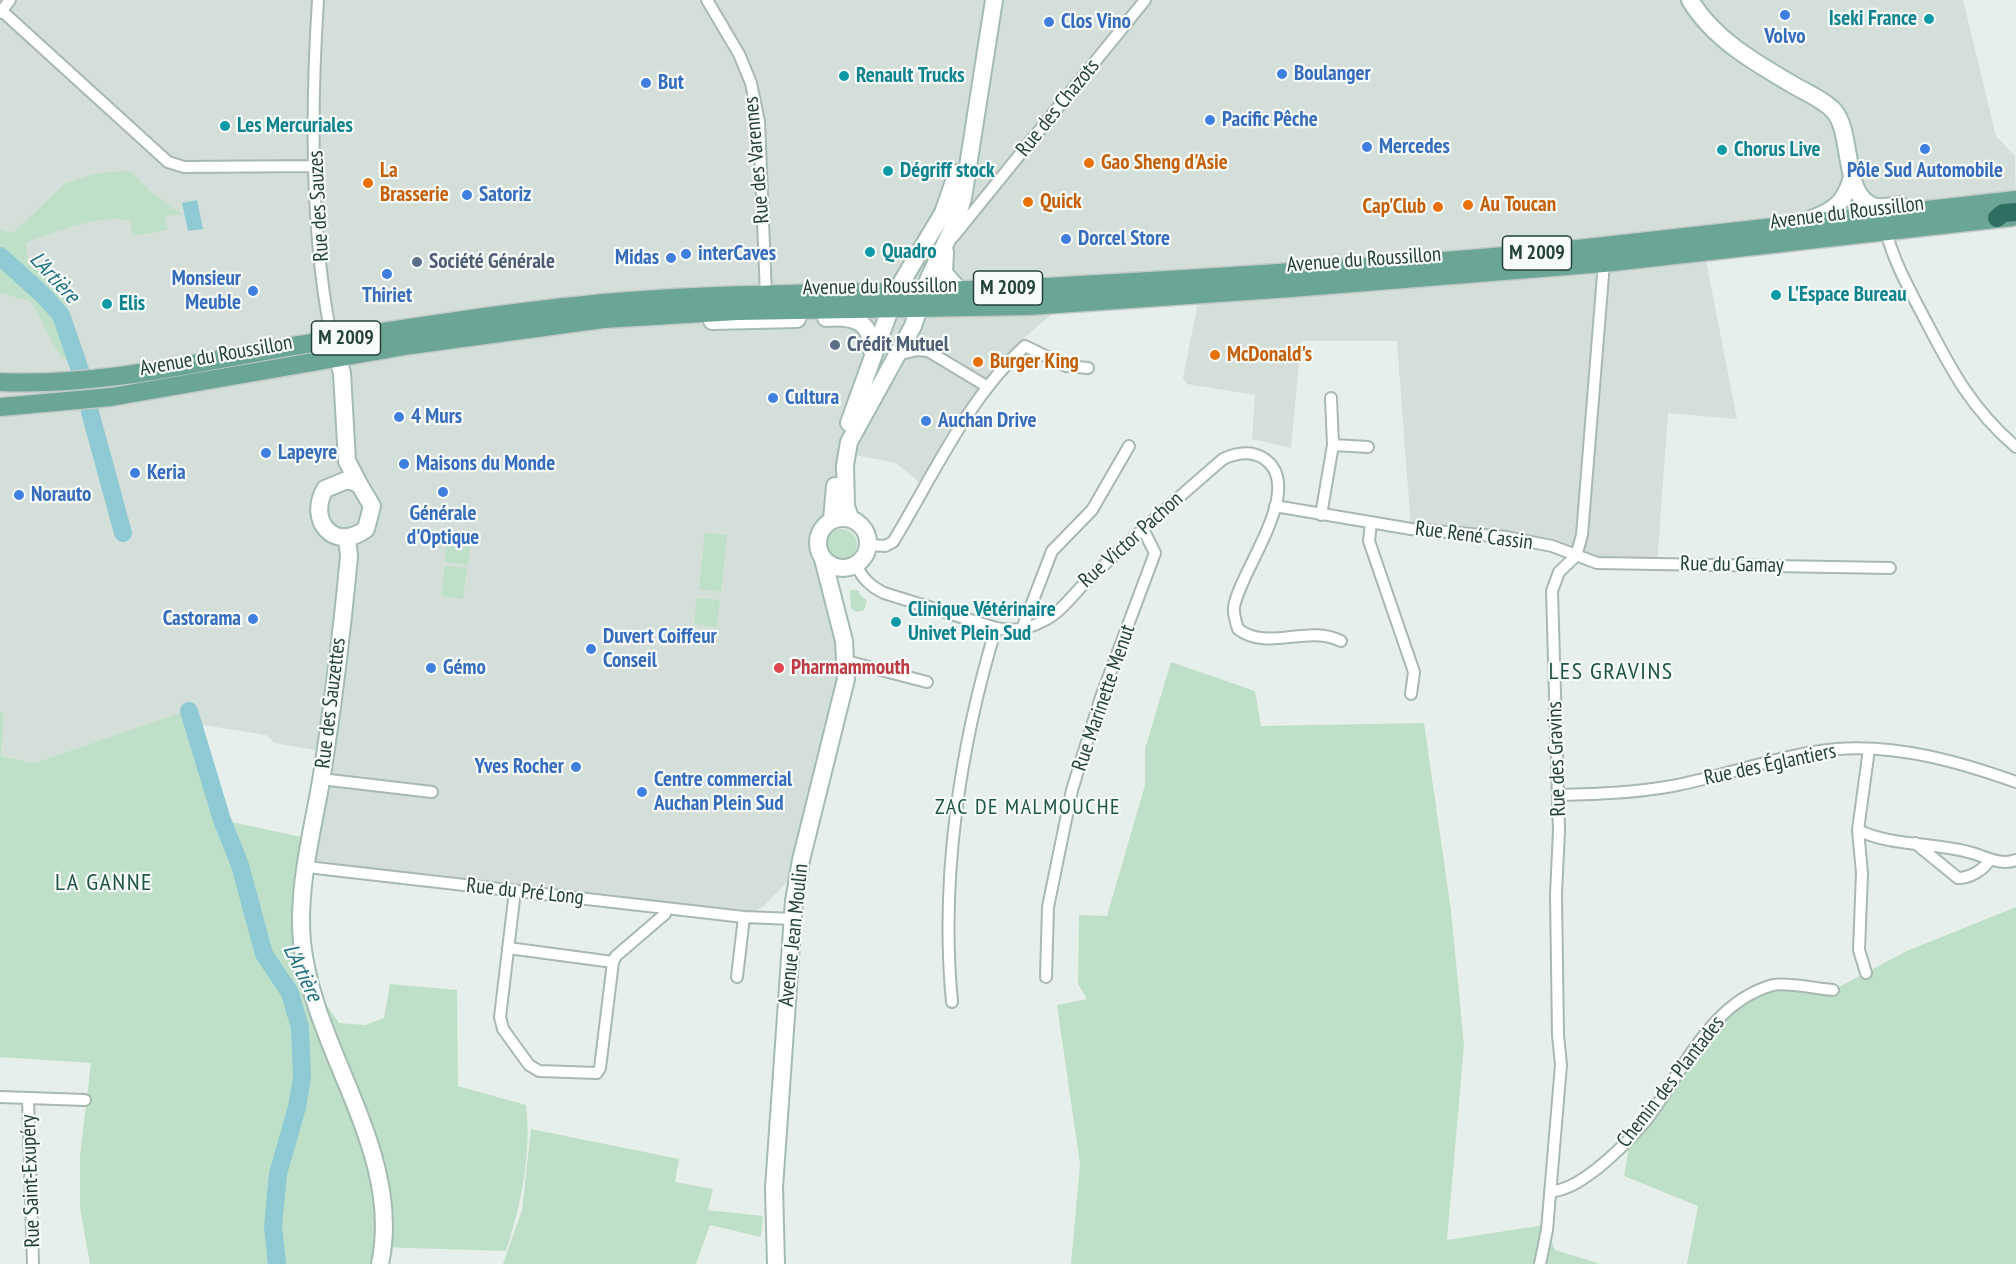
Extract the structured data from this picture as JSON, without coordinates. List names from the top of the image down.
{
  "streets": {
    "main road": [
      "Avenue du Roussillon",
      "M 2009",
      "Rue des Sauzettes",
      "Avenue Jean Moulin"
    ],
    "street": [
      "Rue des Chazots",
      "Rue des Varennes",
      "Rue des Sauzes",
      "Rue René Cassin",
      "Rue Victor Pachon",
      "Rue du Gamay",
      "Rue Marinette Menut",
      "Rue des Gravins",
      "Rue des Églantiers",
      "Rue du Pré Long",
      "Chemin des Plantades",
      "Rue Saint-Exupéry"
    ]
  },
  "crossings": [
    ["Rue des Varennes", "Avenue du Roussillon"],
    ["Rue des Sauzes", "Avenue du Roussillon"],
    ["Avenue du Roussillon", "M 2009"],
    ["Avenue du Roussillon", "Rue des Gravins"],
    ["Rue René Cassin", "Rue Victor Pachon"],
    ["Rue René Cassin", "Rue du Gamay"],
    ["Rue René Cassin", "Rue des Gravins"],
    ["Rue Victor Pachon", "Rue Marinette Menut"],
    ["Rue Victor Pachon", "Avenue Jean Moulin"],
    ["Rue du Gamay", "Rue des Gravins"],
    ["Rue des Sauzettes", "Rue du Pré Long"],
    ["Rue des Gravins", "Rue des Églantiers"],
    ["Rue des Gravins", "Chemin des Plantades"],
    ["Rue du Pré Long", "Avenue Jean Moulin"]
  ],
  "districts": ["LES GRAVINS", "ZAC DE MALMOUCHE", "LA GANNE"],
  "water": ["L'Artière"],
  "places": [
    "Volvo",
    "Iseki France",
    "Clos Vino",
    "Boulanger",
    "Renault Trucks",
    "But",
    "Pacific Pêche",
    "Les Mercuriales",
    "Mercedes",
    "Pôle Sud Automobile",
    "Chorus Live",
    "Gao Sheng d'Asie",
    "Dégriff stock",
    "La Brasserie",
    "Satoriz",
    "Quick",
    "Au Toucan",
    "Cap'Club",
    "Dorcel Store",
    "Quadro",
    "interCaves",
    "Midas",
    "Société Générale",
    "Thiriet",
    "Monsieur Meuble",
    "L'Espace Bureau",
    "Elis",
    "Crédit Mutuel",
    "McDonald's",
    "Burger King",
    "Cultura",
    "4 Murs",
    "Auchan Drive",
    "Lapeyre",
    "Maisons du Monde",
    "Keria",
    "Générale d'Optique",
    "Norauto",
    "Castorama",
    "Clinique Vétérinaire Univet Plein Sud",
    "Duvert Coiffeur Conseil",
    "Gémo",
    "Pharmammouth",
    "Yves Rocher",
    "Centre commercial Auchan Plein Sud"
  ]
}
